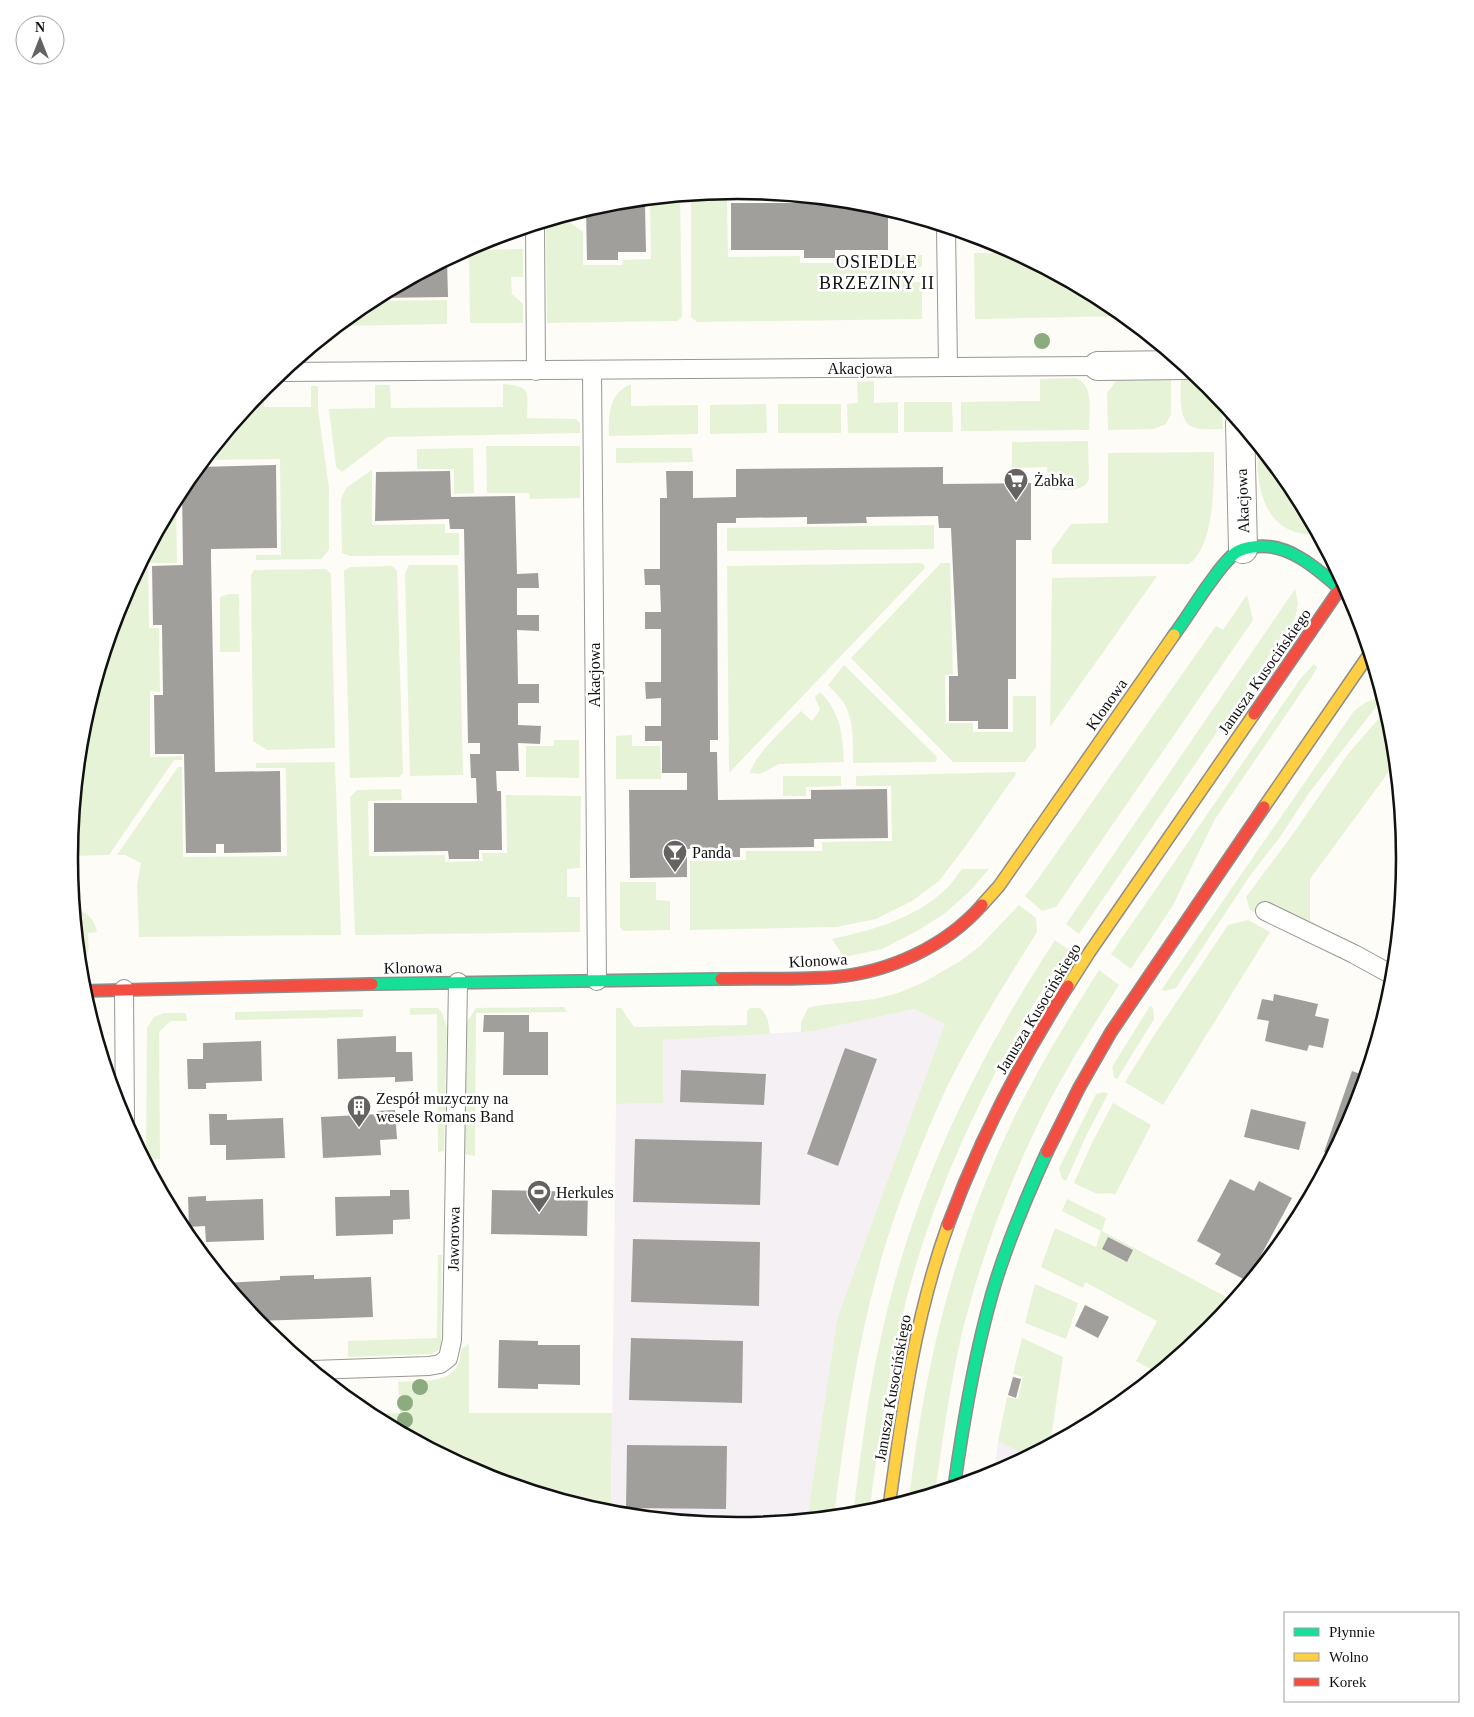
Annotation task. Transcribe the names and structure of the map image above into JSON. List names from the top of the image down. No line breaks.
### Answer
{"streets":{"street":["Akacjowa","Janusza Kusocińskiego","Klonowa"],"lane":["Jaworowa"]},"crossings":[["Akacjowa","Klonowa"],["Klonowa","Jaworowa"]],"districts":["OSIEDLE BRZEZINY II"],"places":{"supermarket":["Żabka"],"bar":["Panda"],"building":["Zespół muzyczny na wesele Romans Band"],"sports":["Herkules"]},"legend":["Płynnie","Wolno","Korek"],"north":"top"}
